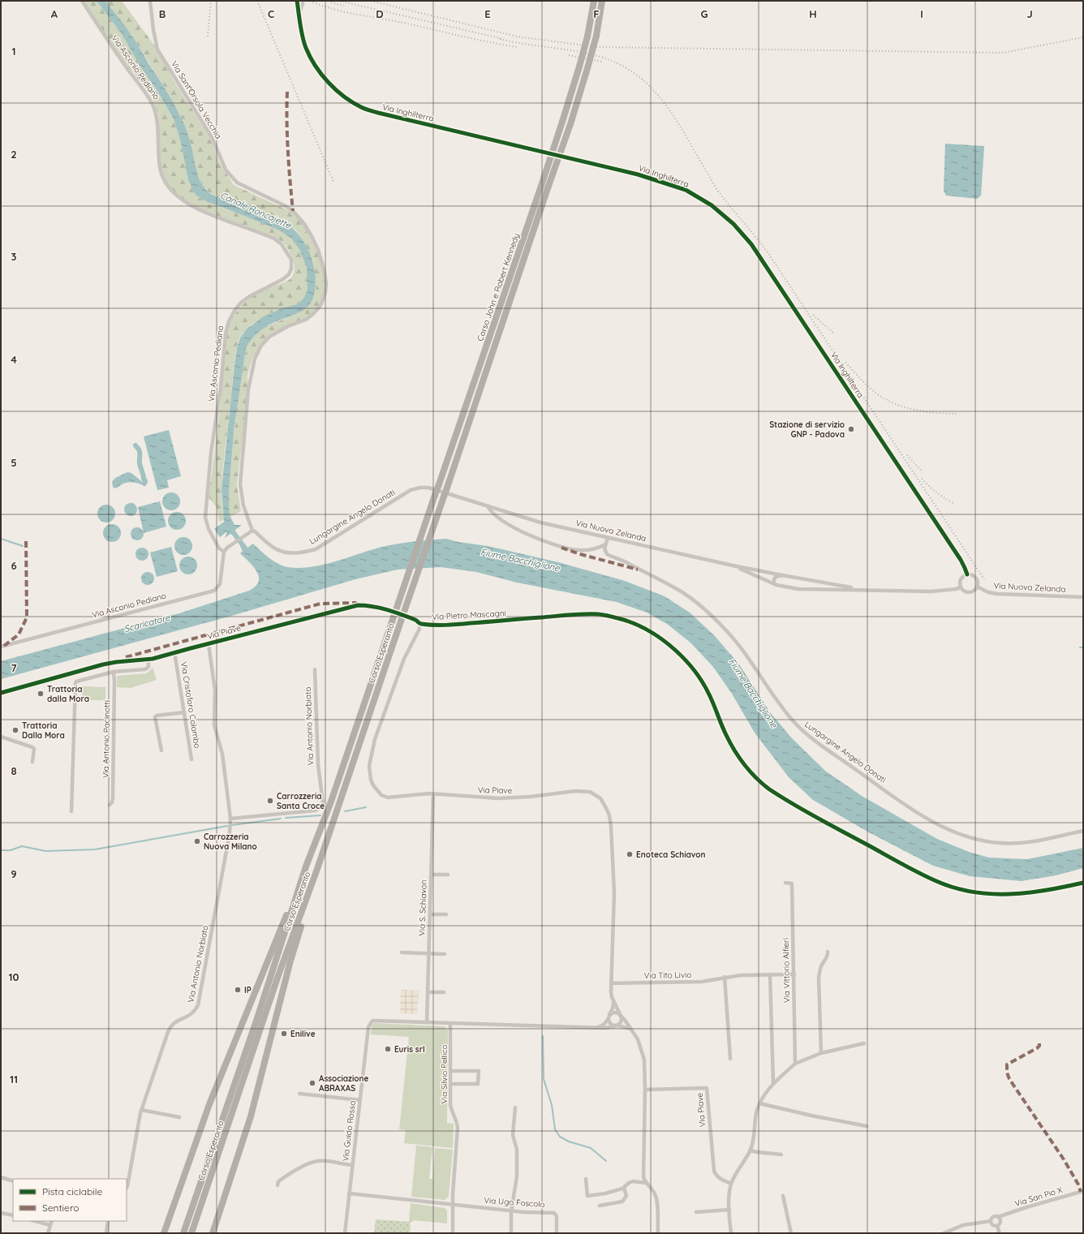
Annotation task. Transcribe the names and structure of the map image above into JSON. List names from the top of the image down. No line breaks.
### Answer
{"streets":{"highway":["Corso John e Robert Kennedy","Corso Esperanto"],"street":["Via Asconio Pediano","Via Sant'Orsola Vecchia","Via Inghilterra","Lungargine Angelo Donati","Via Nuova Zelanda","Via Pietro Mascagni","Via Piave","Via Cristoforo Colombo","Via Antonio Norbiato","Via Antonio Pacinotti","Via S. Schiavon","Via Vittorio Alfieri","Via Tito Livio","Via Silvio Pellico","Via Guido Rossa","Via San Pio X","Via Ugo Foscolo"]},"crossings":[["Via Sant'Orsola Vecchia","Lungargine Angelo Donati"],["Via Inghilterra","Via Nuova Zelanda"],["Corso John e Robert Kennedy","Corso Esperanto"],["Lungargine Angelo Donati","Via Nuova Zelanda"],["Via Pietro Mascagni","Via Piave"],["Via Piave","Via Cristoforo Colombo"],["Via Piave","Via Antonio Norbiato"],["Via Piave","Via S. Schiavon"],["Via Piave","Via Tito Livio"],["Via S. Schiavon","Via Guido Rossa"],["Via Vittorio Alfieri","Via Tito Livio"],["Via Silvio Pellico","Via Ugo Foscolo"]],"water":["Canale Roncajette","Fiume Bacchiglione","Scaricatore"],"places":["Stazione di servizio GNP - Padova","Trattoria dalla Mora","Trattoria Dalla Mora","Carrozzeria Santa Croce","Carrozzeria Nuova Milano","Enoteca Schiavon","IP","Enilive","Euris srl","Associazione ABRAXAS"],"legend":["Pista ciclabile","Sentiero"],"grid":{"columns":["A","B","C","D","E","F","G","H","I","J"],"rows":["1","2","3","4","5","6","7","8","9","10","11"]}}
